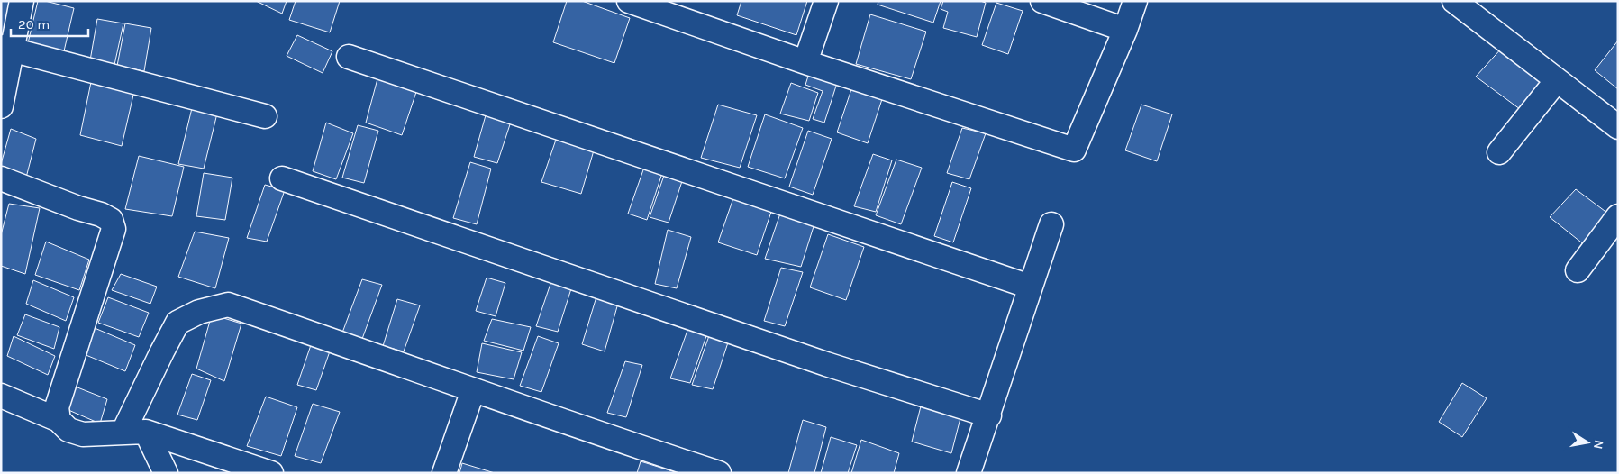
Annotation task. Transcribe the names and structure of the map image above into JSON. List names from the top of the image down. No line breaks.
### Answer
{"scale_bar":"20 m","north":"right"}
